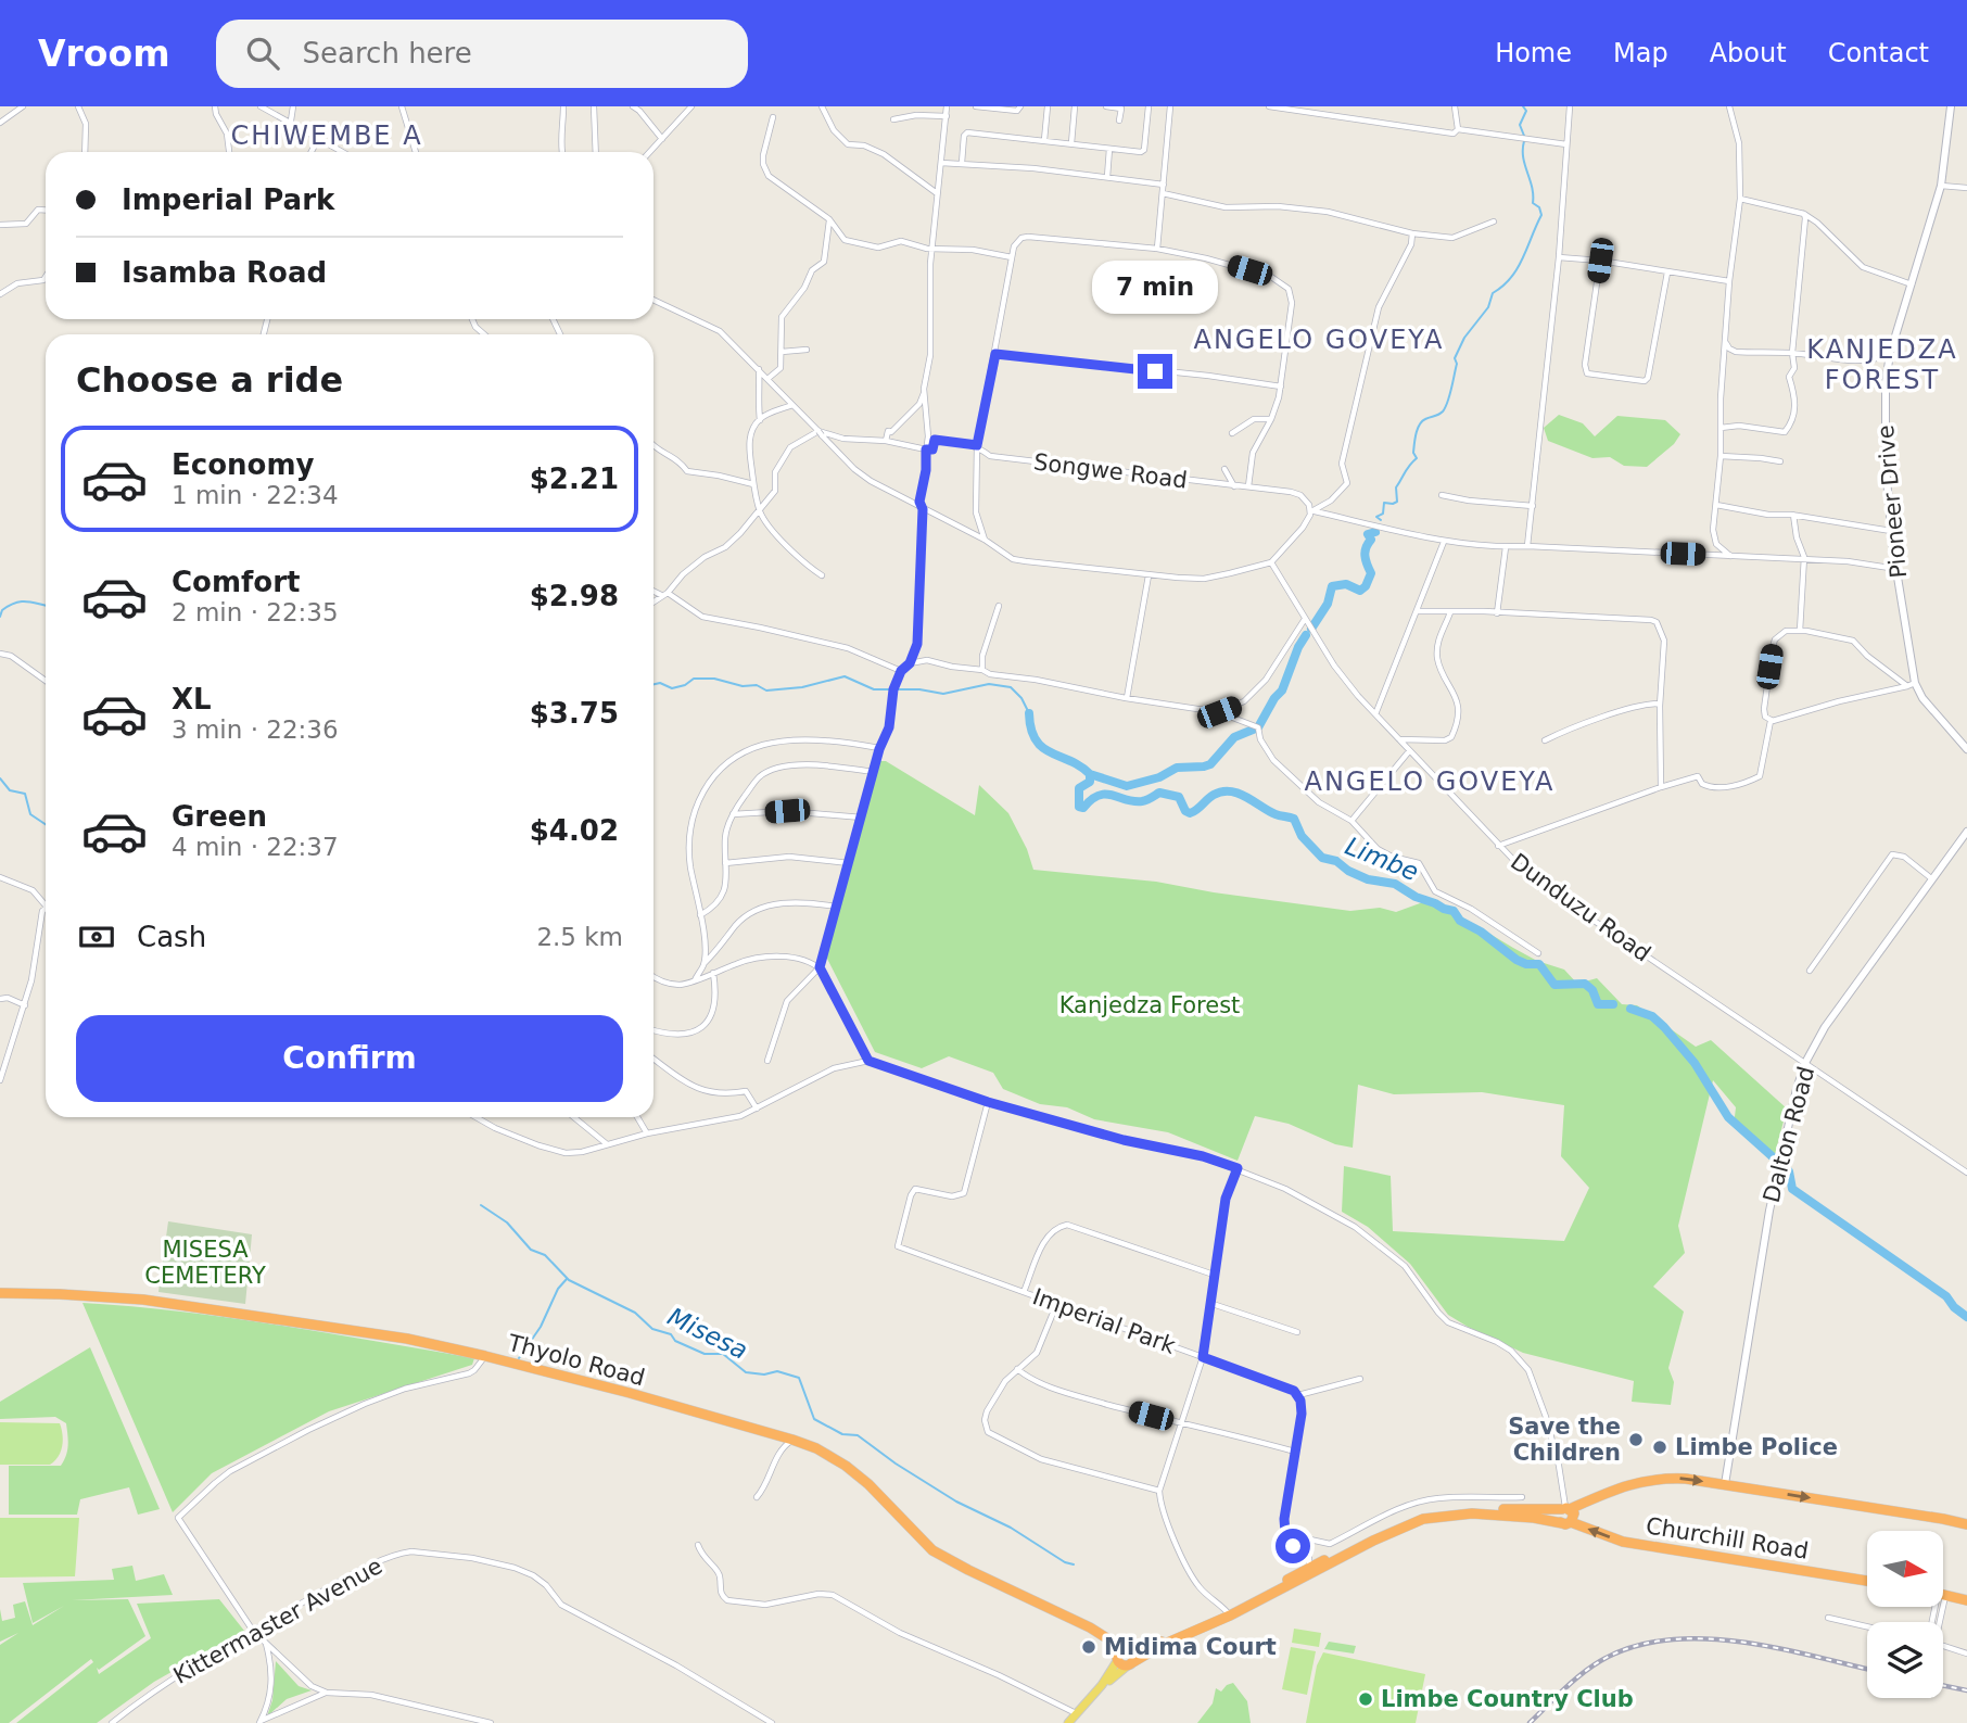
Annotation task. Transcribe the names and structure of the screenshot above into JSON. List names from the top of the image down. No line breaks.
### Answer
{"streets":{"highway":["Thyolo Road","Churchill Road"],"main road":["Pioneer Drive","Dalton Road"],"street":["Songwe Road","Dunduzu Road","Imperial Park","Kittermaster Avenue"]},"crossings":[["Dunduzu Road","Dalton Road"],["Thyolo Road","Churchill Road"]],"districts":["CHIWEMBE A","ANGELO GOVEYA","KANJEDZA FOREST","ANGELO GOVEYA"],"water":["Limbe","Misesa"],"parks":["Kanjedza Forest","MISESA CEMETERY"],"places":["Save the Children","Limbe Police","Midima Court","Limbe Country Club"],"north":"right","page":{"header":"Vroom","search":"Search here","nav":["Home","Map","About","Contact"],"banner":["Imperial Park","Isamba Road"],"bubble":"7 min","heading":"Choose a ride","list":[{"name":"Economy","note":"1 min · 22:34","value":"$2.21"},{"name":"Comfort","note":"2 min · 22:35","value":"$2.98"},{"name":"XL","note":"3 min · 22:36","value":"$3.75"},{"name":"Green","note":"4 min · 22:37","value":"$4.02"}],"pay":["Cash","2.5 km"],"buttons":"Confirm"}}
